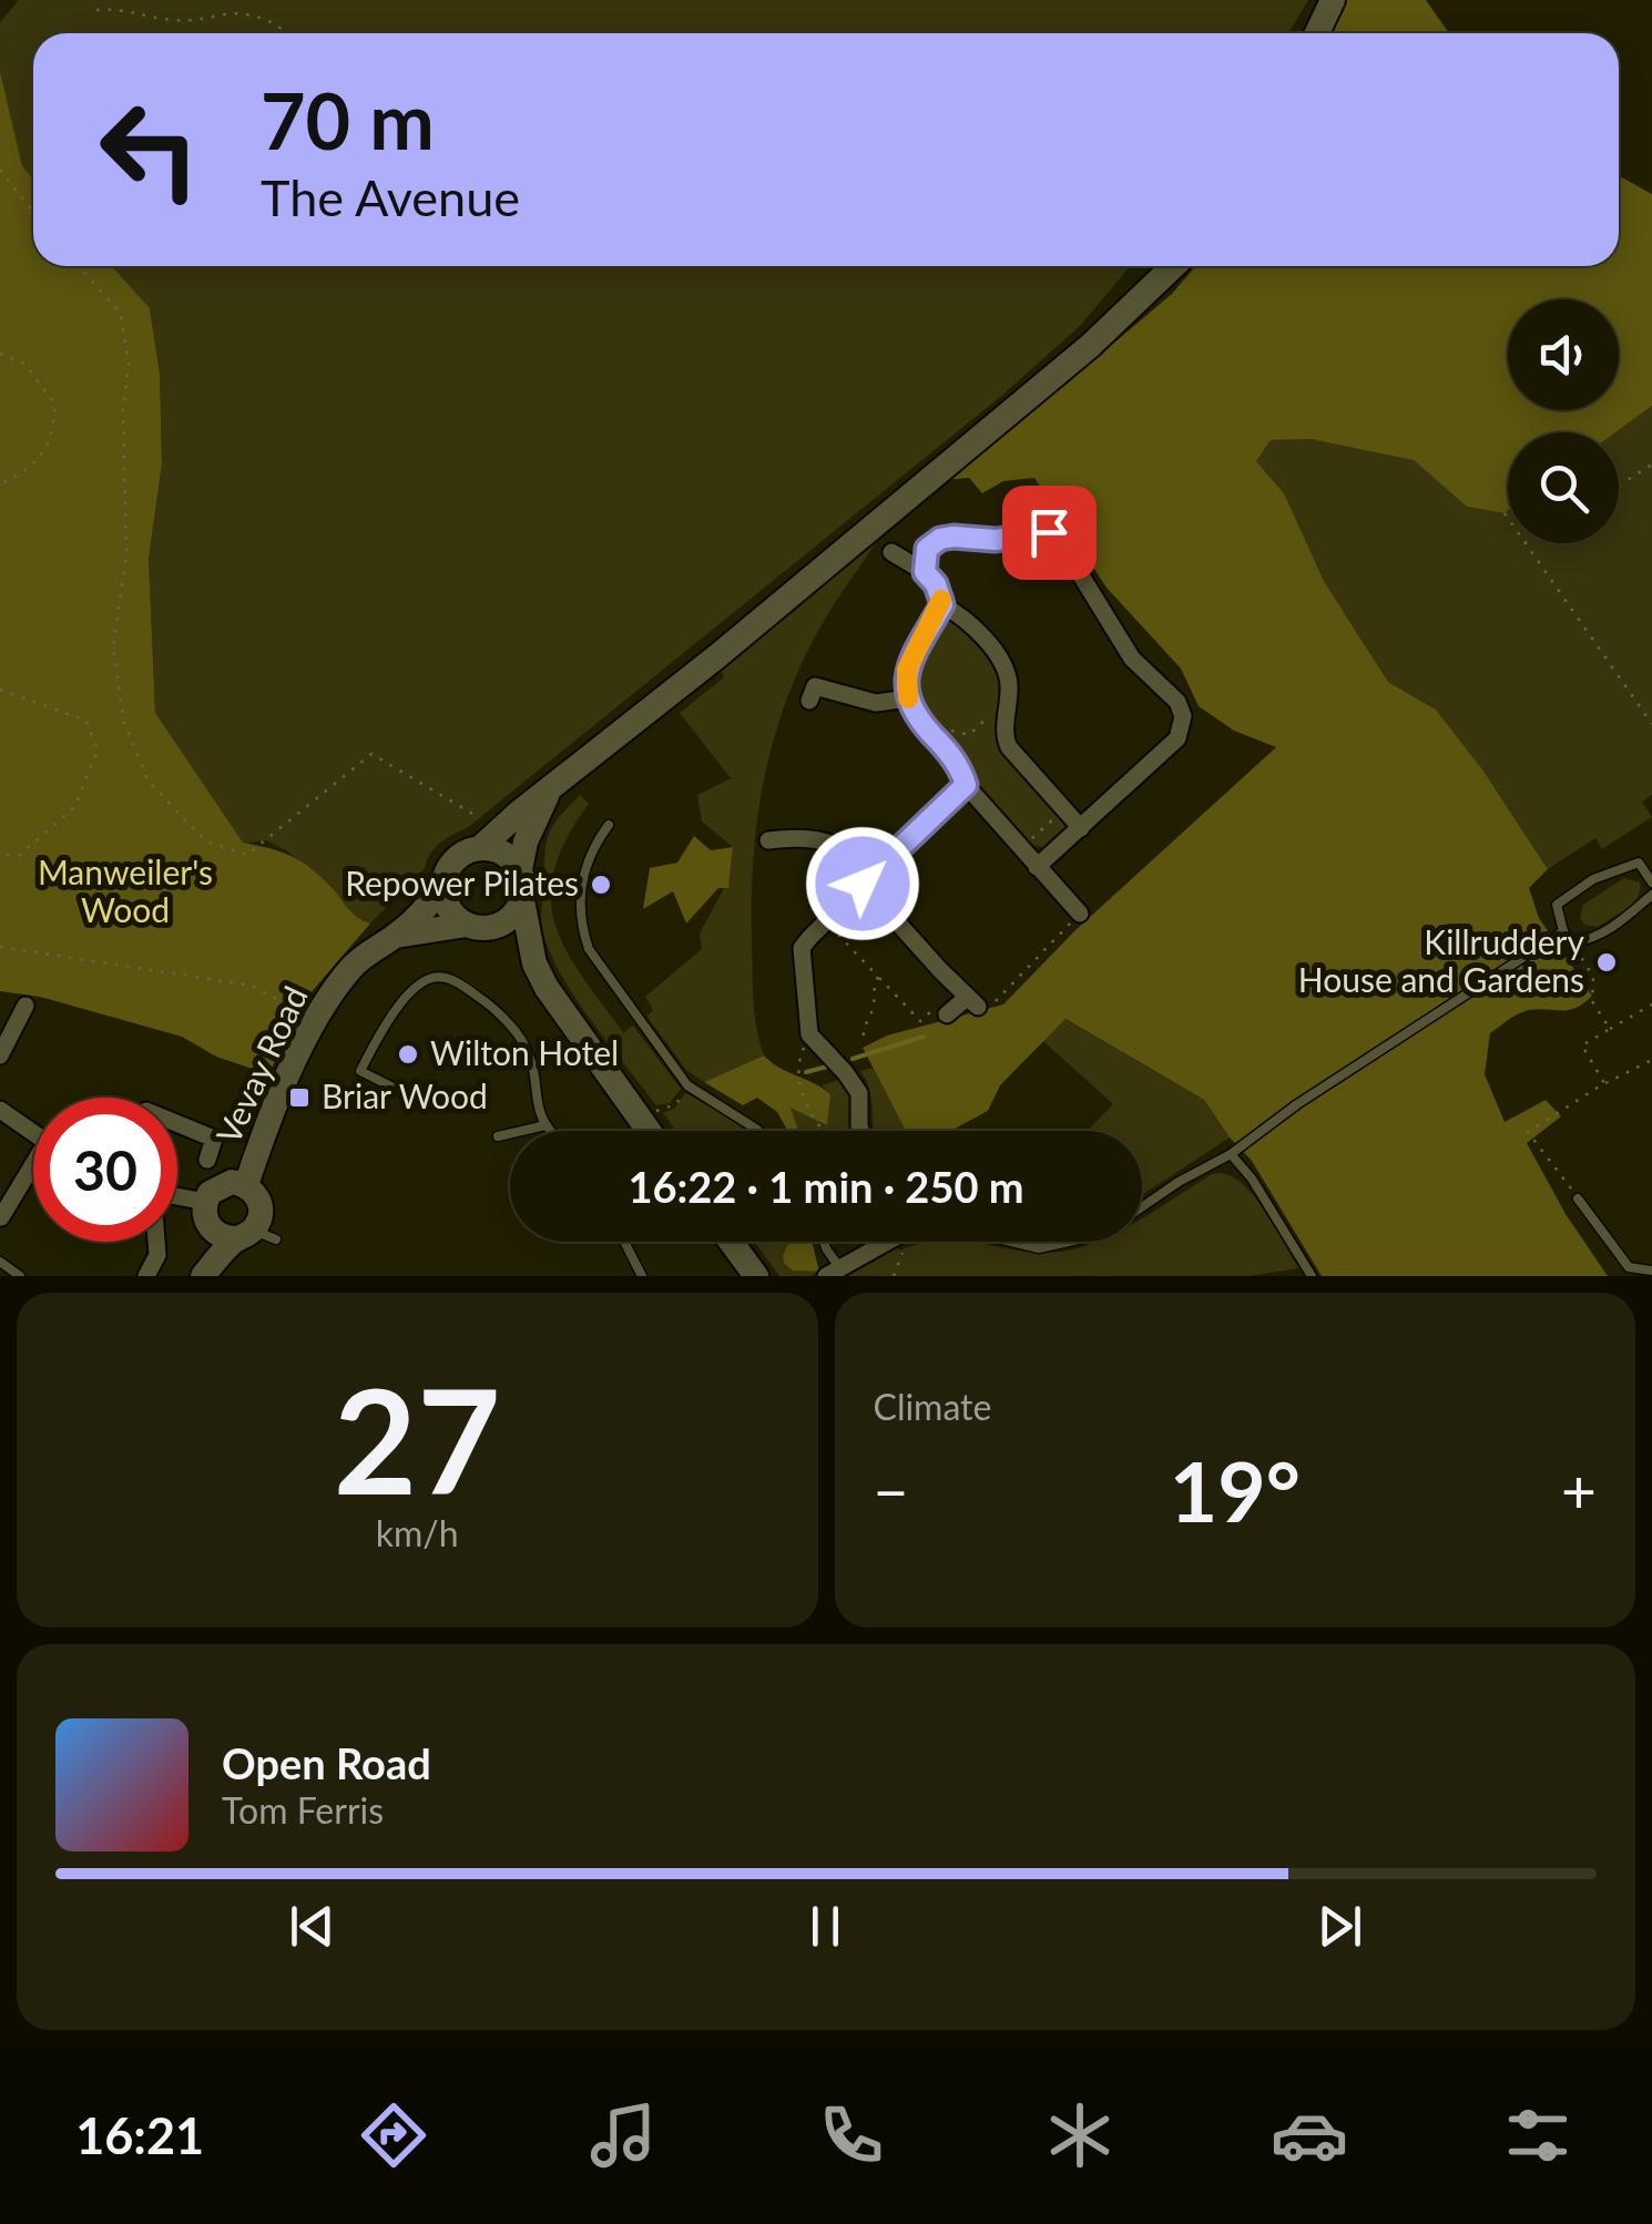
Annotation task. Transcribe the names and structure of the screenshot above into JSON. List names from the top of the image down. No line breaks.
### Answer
{"streets":{"main road":["Vevay Road"]},"parks":["Manweiler's Wood"],"places":{"other":["Repower Pilates","Killruddery House and Gardens","Wilton Hotel"],"transit":["Briar Wood"]},"page":{"turn":["70 m","The Avenue"],"limit":"30","trip":"16:22 · 1 min · 250 m","tile":[["27","km/h"],"Climate"],"heat":["−","19°","+"],"song":["Open Road","Tom Ferris"],"tabs":"16:21"}}
